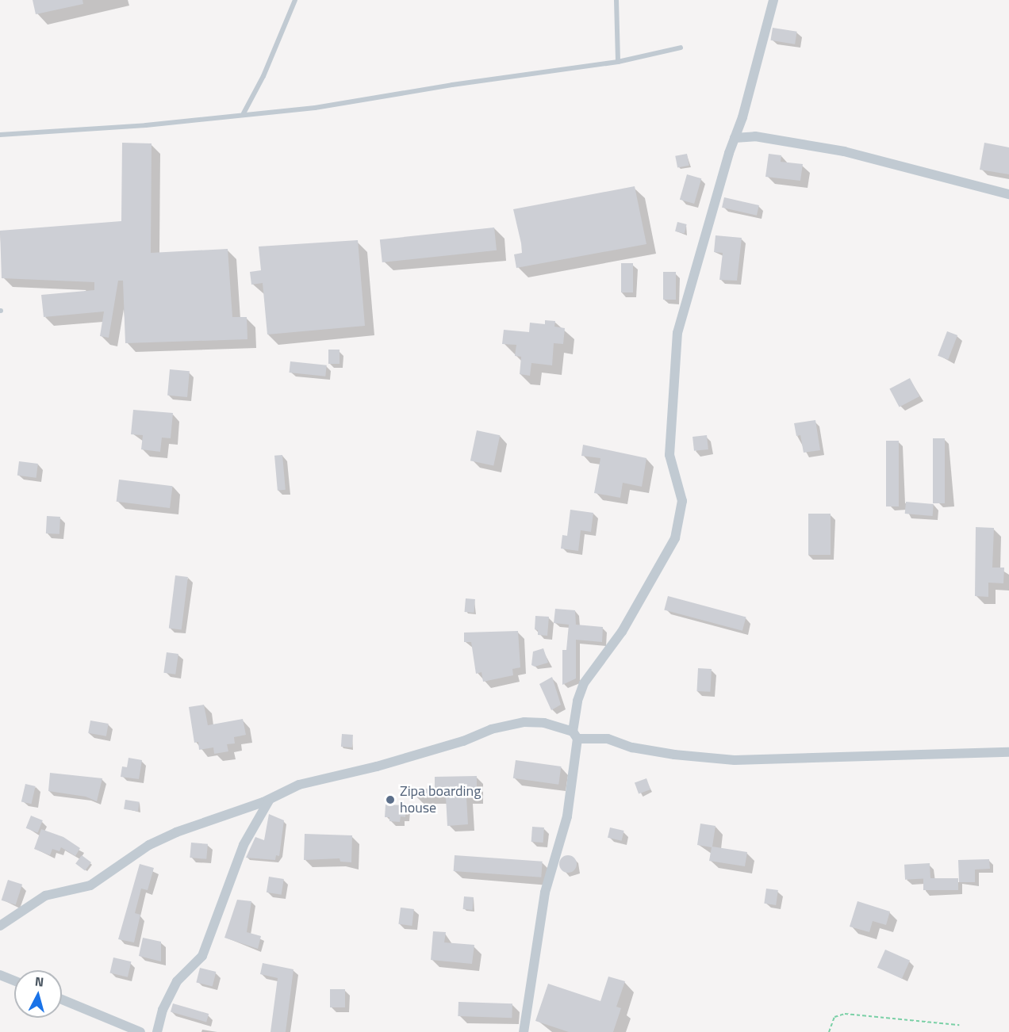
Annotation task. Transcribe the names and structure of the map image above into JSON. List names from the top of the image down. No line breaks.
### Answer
{"places":["Zipa boarding house"],"north":"top"}
